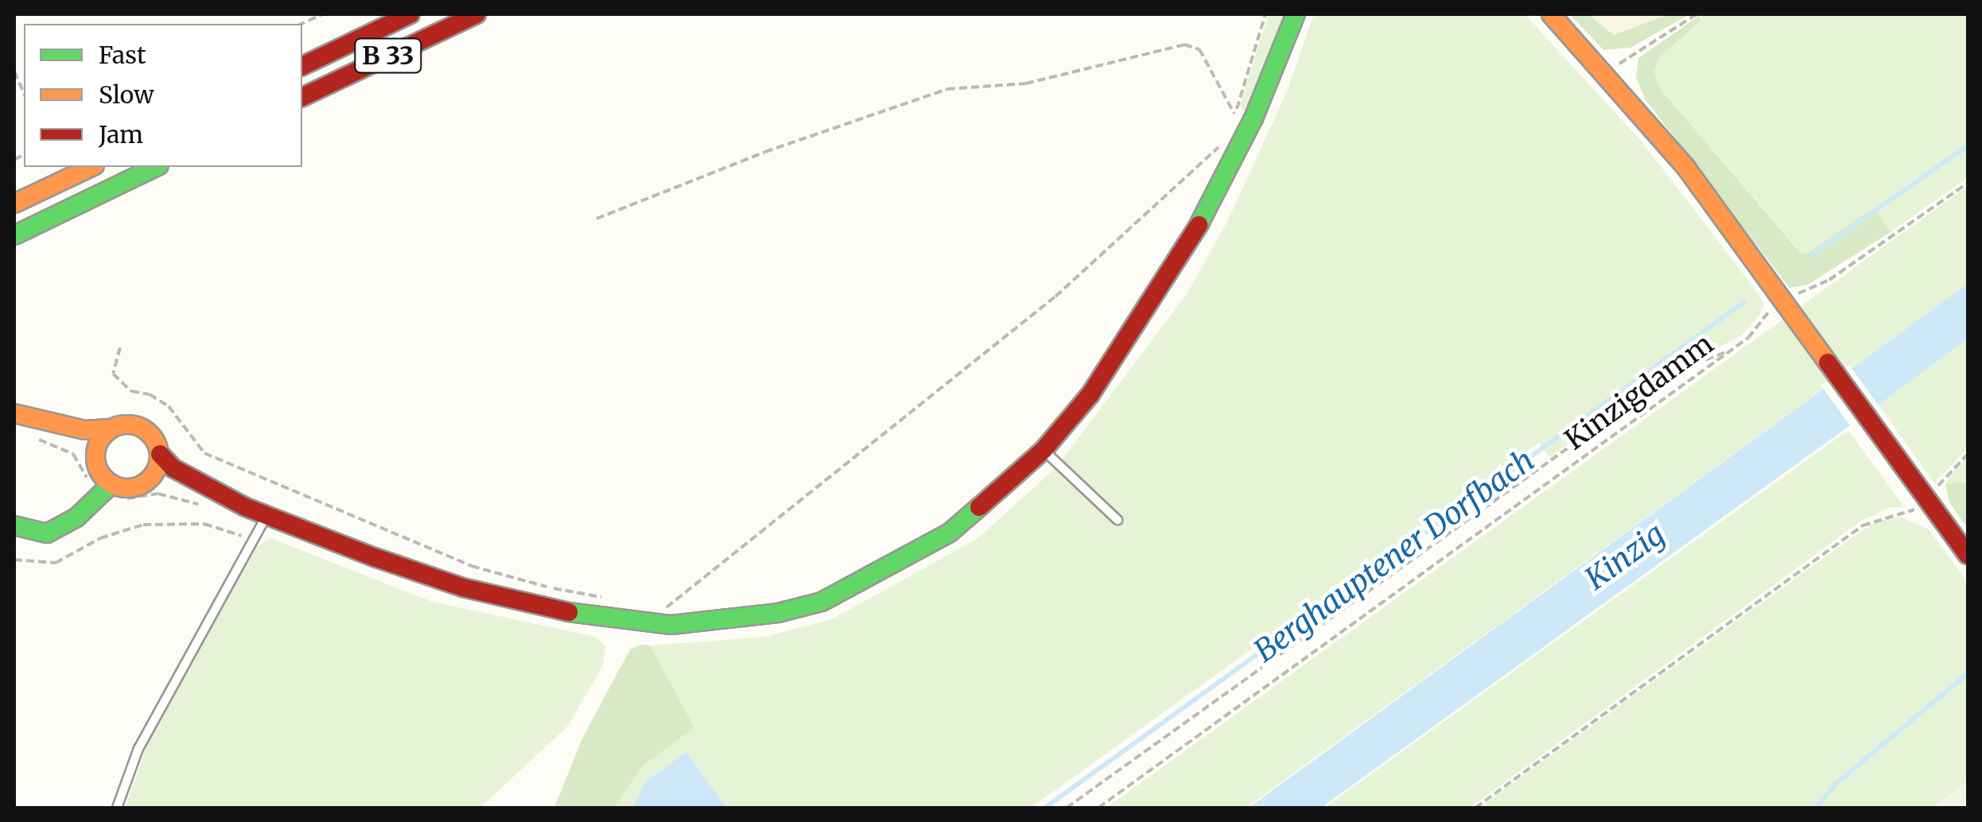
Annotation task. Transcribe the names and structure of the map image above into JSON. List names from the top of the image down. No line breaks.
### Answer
{"streets":{"main road":["B 33"],"path":["Kinzigdamm"]},"water":["Berghauptener Dorfbach","Kinzig"],"legend":["Fast","Slow","Jam"]}
